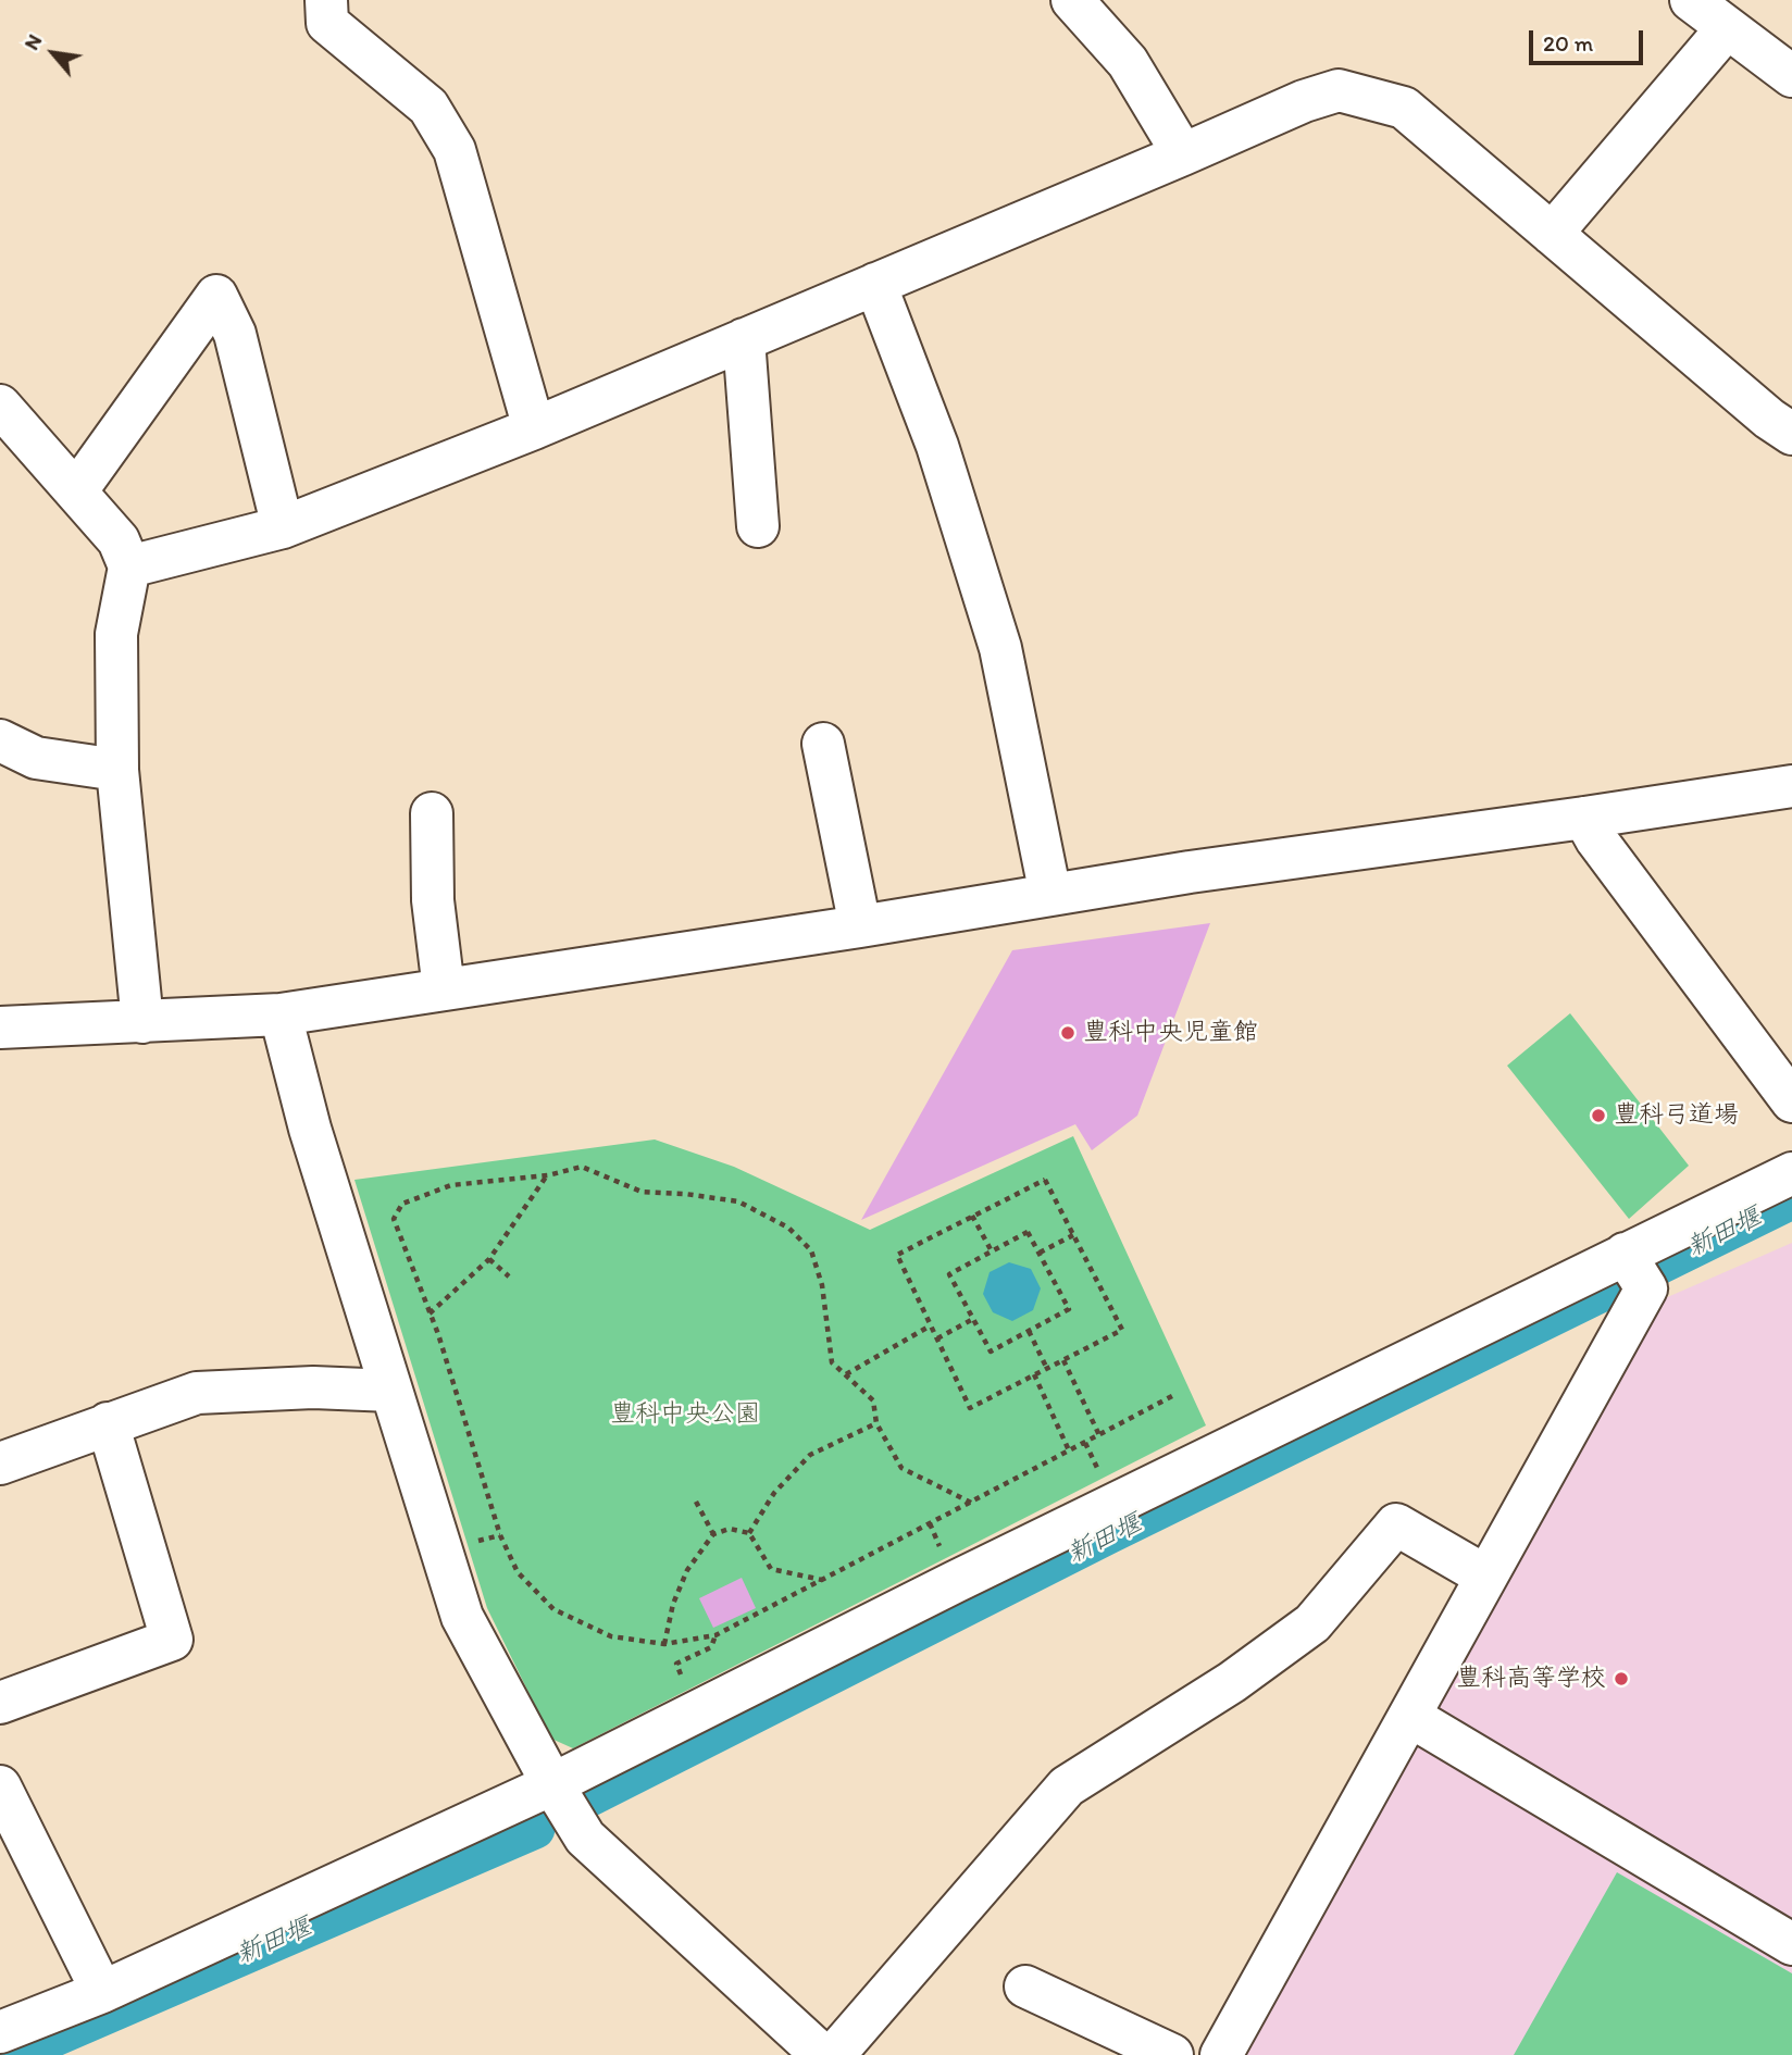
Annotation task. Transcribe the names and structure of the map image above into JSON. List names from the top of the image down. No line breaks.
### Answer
{"water":["新田堰"],"parks":["豊科中央公園"],"places":["豊科中央児童館","豊科弓道場","豊科高等学校"],"scale_bar":"20 m","north":"top left"}
